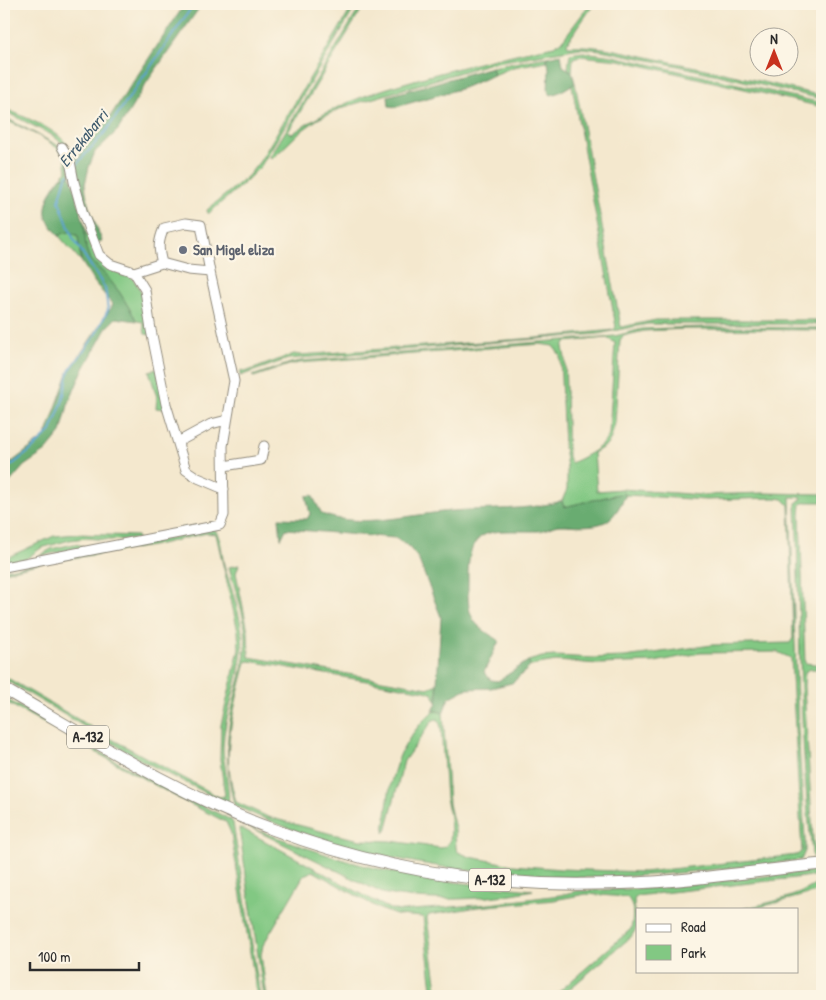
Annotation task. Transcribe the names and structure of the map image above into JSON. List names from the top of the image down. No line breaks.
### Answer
{"streets":{"main road":["A-132"]},"water":["Errekabarri"],"places":["San Migel eliza"],"legend":["Road","Park"],"scale_bar":"100 m","north":"top"}
